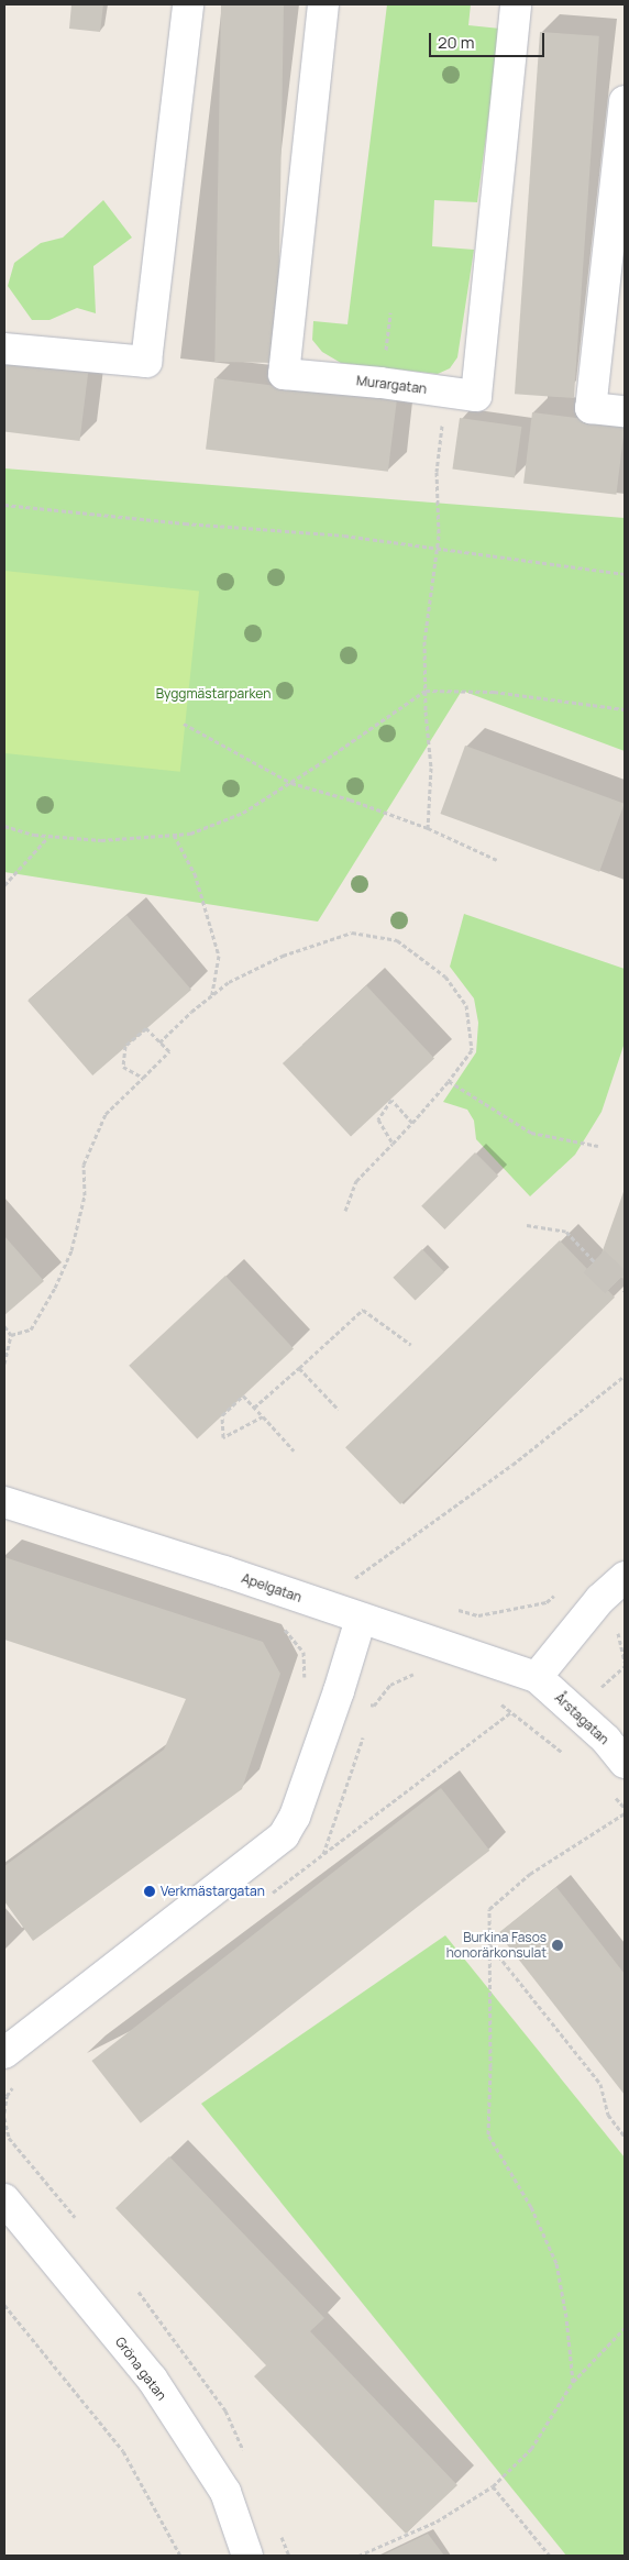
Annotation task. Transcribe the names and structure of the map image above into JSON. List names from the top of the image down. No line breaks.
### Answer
{"streets":{"street":["Murargatan","Apelgatan","Årstagatan","Gröna gatan"]},"crossings":[["Apelgatan","Årstagatan"]],"parks":["Byggmästarparken"],"places":["Verkmästargatan","Burkina Fasos honorärkonsulat"],"scale_bar":"20 m"}
